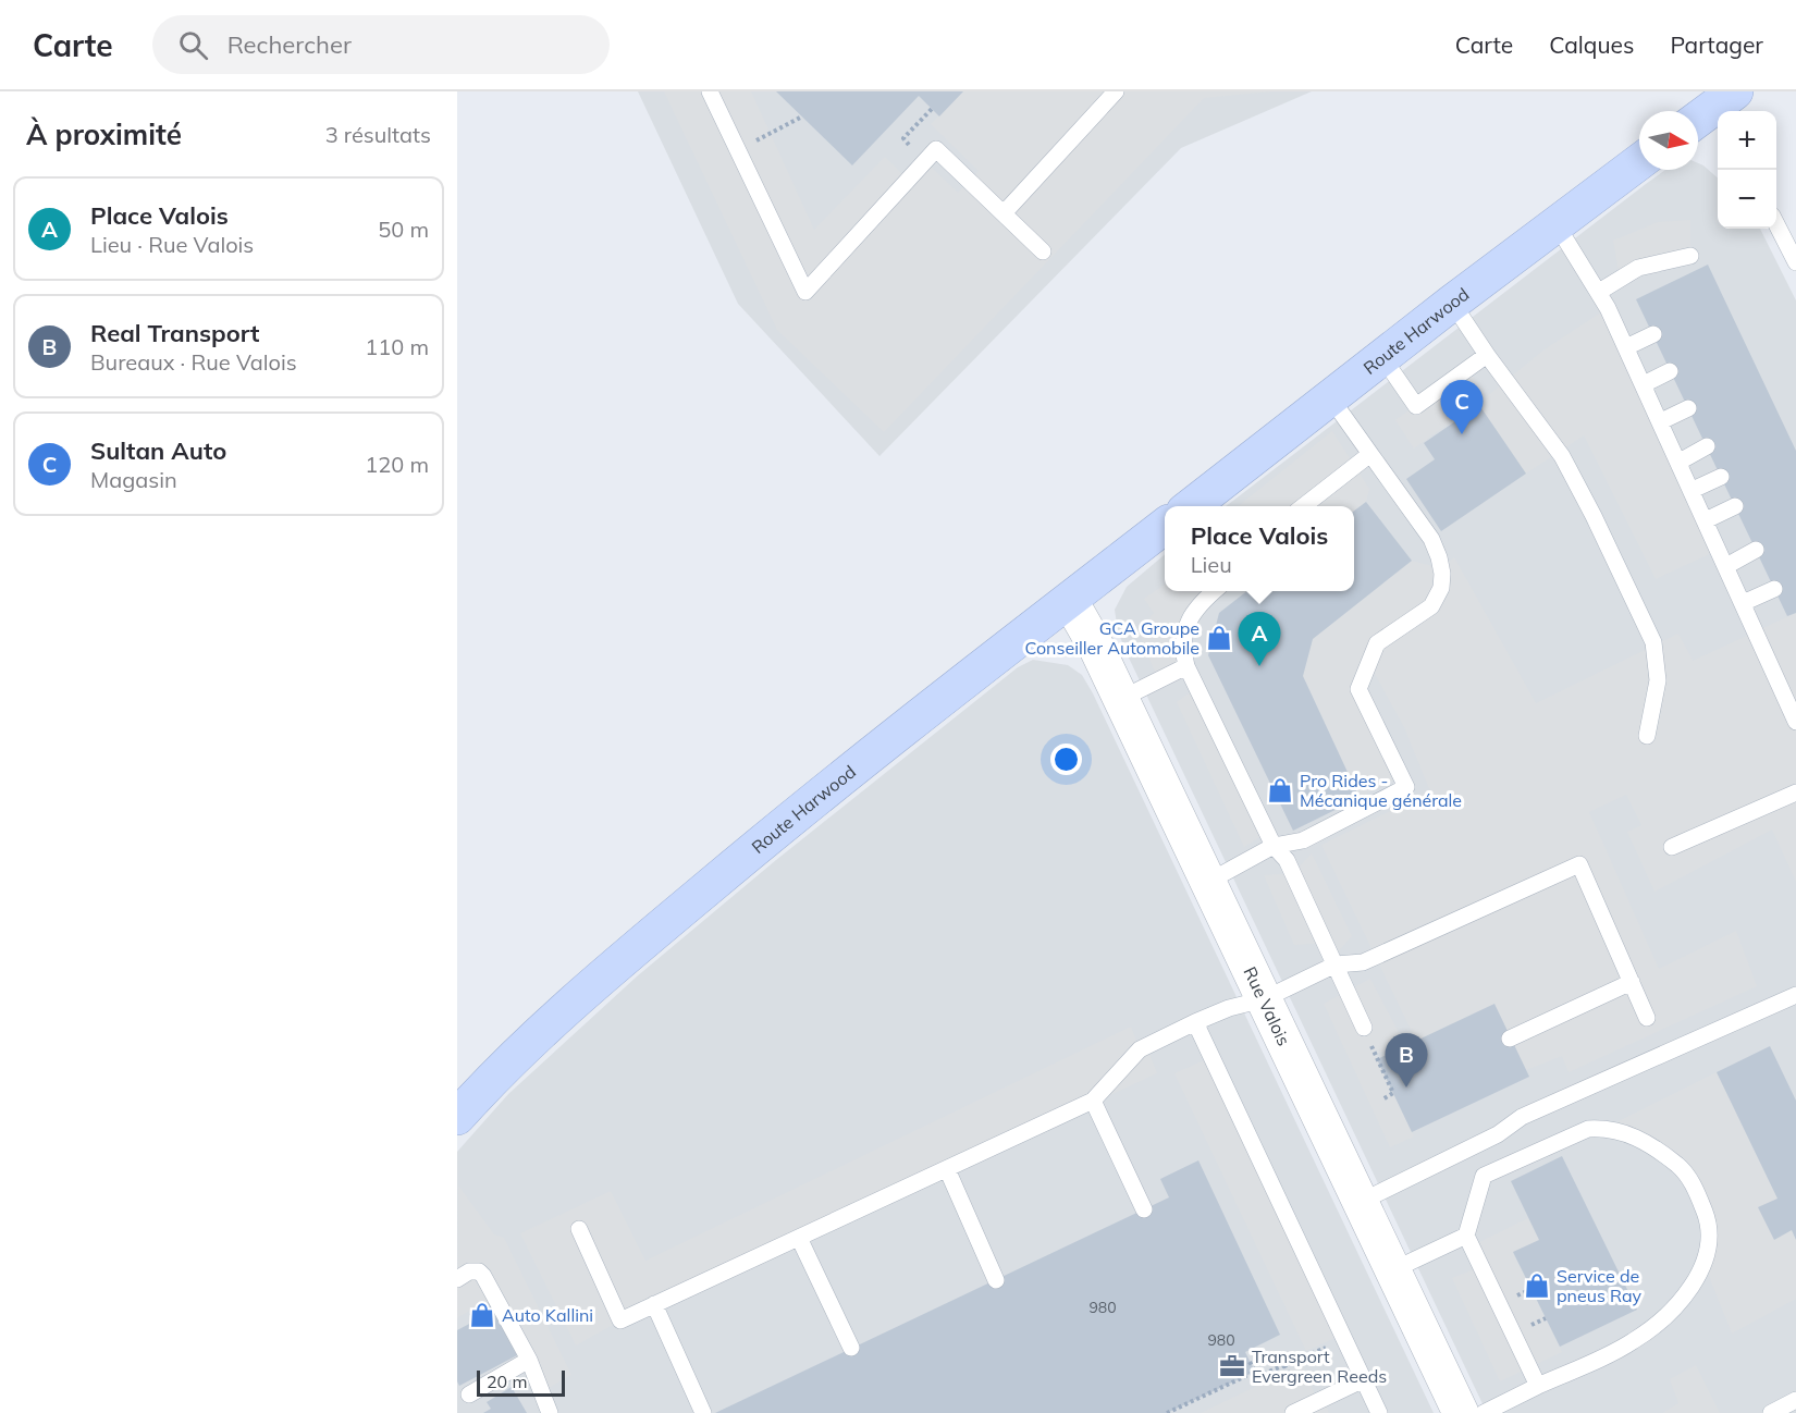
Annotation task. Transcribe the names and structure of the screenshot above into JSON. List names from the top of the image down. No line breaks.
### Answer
{"streets":{"main road":["Route Harwood"],"street":["Rue Valois"]},"crossings":[["Route Harwood","Rue Valois"]],"places":{"shop":["GCA Groupe Conseiller Automobile","Pro Rides - Mécanique générale","Service de pneus Ray","Auto Kallini"],"office":["Transport Evergreen Reeds"]},"house_numbers":["980","980"],"scale_bar":"20 m","north":"right","page":{"header":"Carte","search":"Rechercher","nav":["Carte","Calques","Partager"],"heading":["À proximité","3 résultats"],"map_buttons":["+","−"],"list":[{"mark":"A","name":"Place Valois","note":"Lieu · Rue Valois","value":"50 m"},{"mark":"B","name":"Real Transport","note":"Bureaux · Rue Valois","value":"110 m"},{"mark":"C","name":"Sultan Auto","note":"Magasin","value":"120 m"}],"pins":["C","A","B"],"popup":["Place Valois","Lieu"],"scale":"20 m"}}
